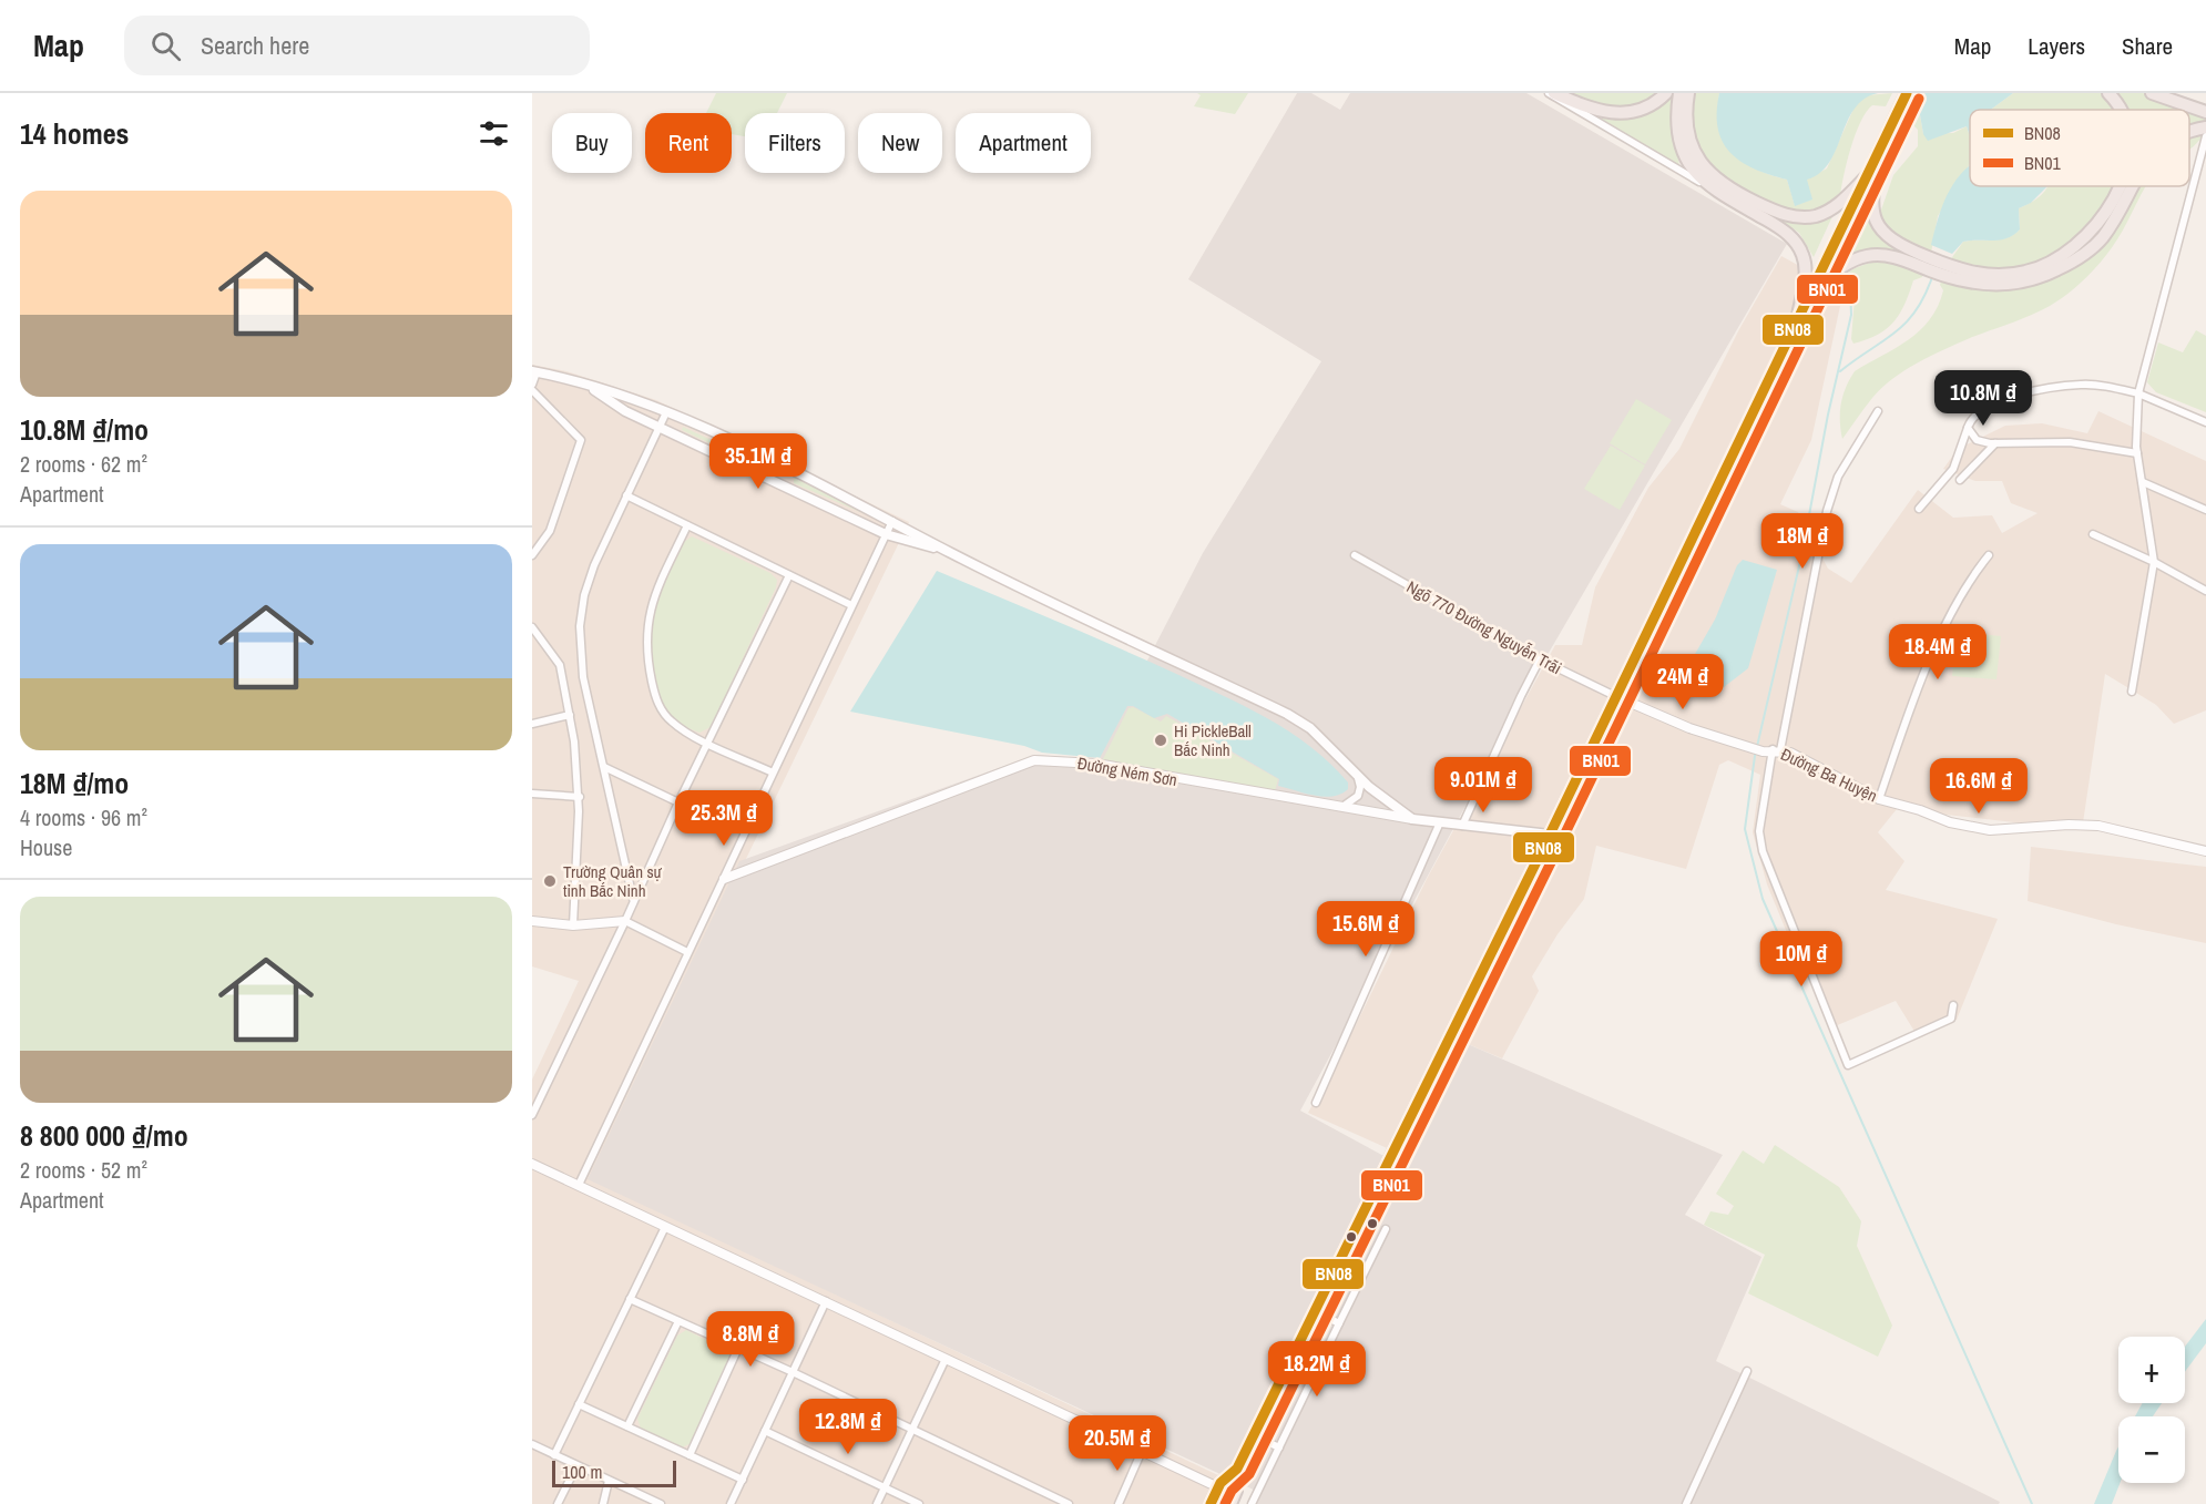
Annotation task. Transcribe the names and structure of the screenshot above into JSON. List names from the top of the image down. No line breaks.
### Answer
{"streets":{"main road":["Đường Ném Sơn"],"street":["Ngõ 770 Đường Nguyễn Trãi","Đường Ba Huyện"]},"crossings":[["Ngõ 770 Đường Nguyễn Trãi","Đường Ba Huyện"]],"places":["Hi PickleBall Bắc Ninh","Trường Quân sự tỉnh Bắc Ninh"],"lines":["transit line BN08","transit line BN01"],"legend":["BN08","BN01"],"scale_bar":"100 m","page":{"header":"Map","search":"Search here","nav":["Map","Layers","Share"],"heading":"14 homes","chip":["Buy","Rent","Filters","New","Apartment"],"list":[{"name":"10.8M ₫/mo","note":"2 rooms · 62 m² · Apartment"},{"name":"18M ₫/mo","note":"4 rooms · 96 m² · House"},{"name":"8 800 000 ₫/mo","note":"2 rooms · 52 m² · Apartment"}],"price":["10.8M ₫","35.1M ₫","18M ₫","18.4M ₫","24M ₫","9.01M ₫","16.6M ₫","25.3M ₫","15.6M ₫","10M ₫","8.8M ₫","18.2M ₫","12.8M ₫","20.5M ₫"],"map_buttons":["+","−"],"scale":"100 m"}}
